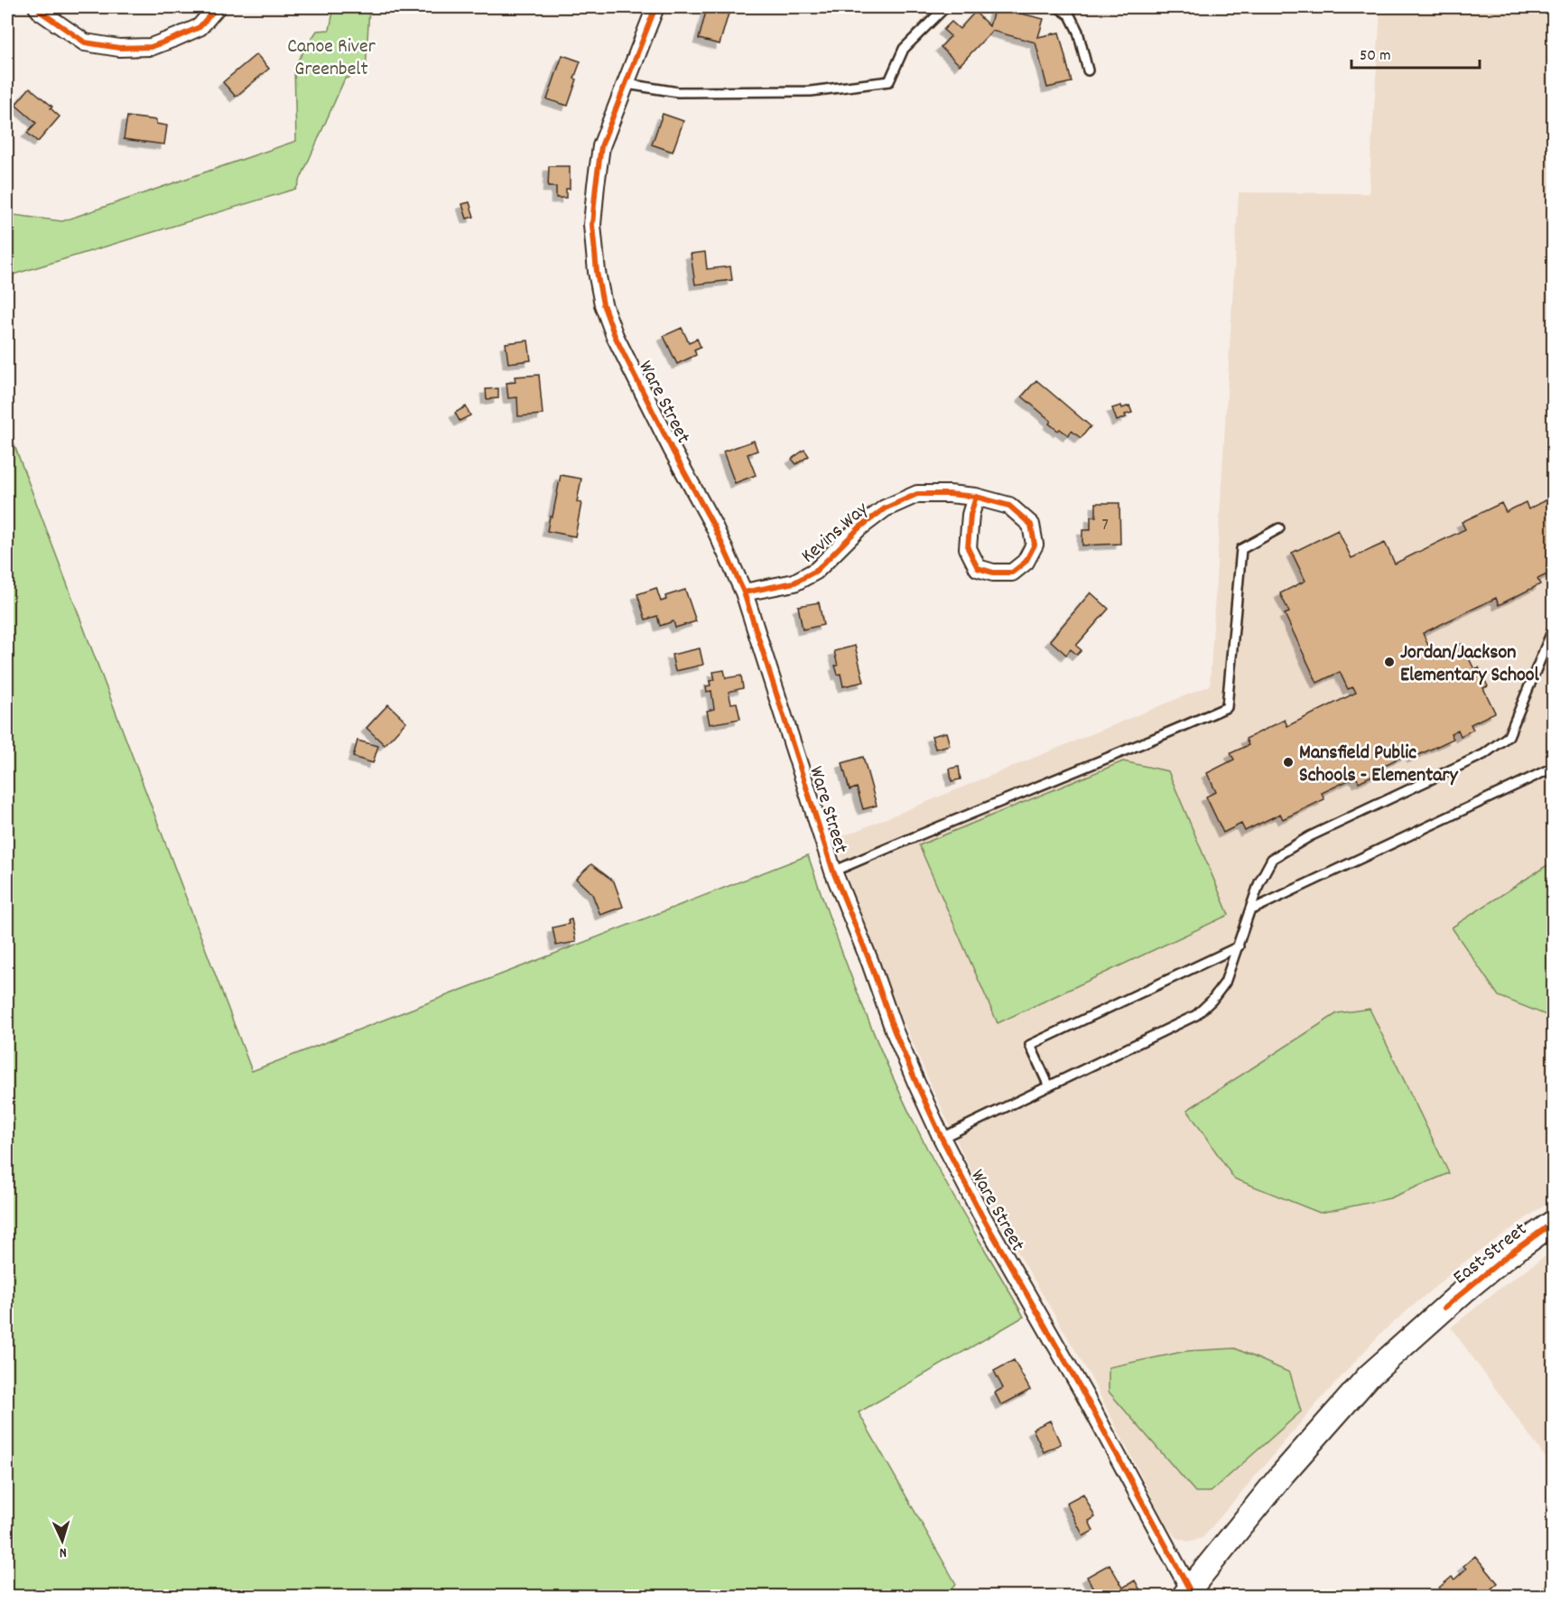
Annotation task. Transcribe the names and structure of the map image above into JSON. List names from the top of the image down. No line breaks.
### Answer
{"streets":{"main road":["East Street"],"street":["Ware Street","Kevins Way"]},"crossings":[["Ware Street","Kevins Way"],["Ware Street","East Street"]],"parks":["Canoe River Greenbelt"],"places":["Jordan/Jackson Elementary School","Mansfield Public Schools - Elementary"],"house_numbers":["7"],"scale_bar":"50 m","north":"bottom"}
